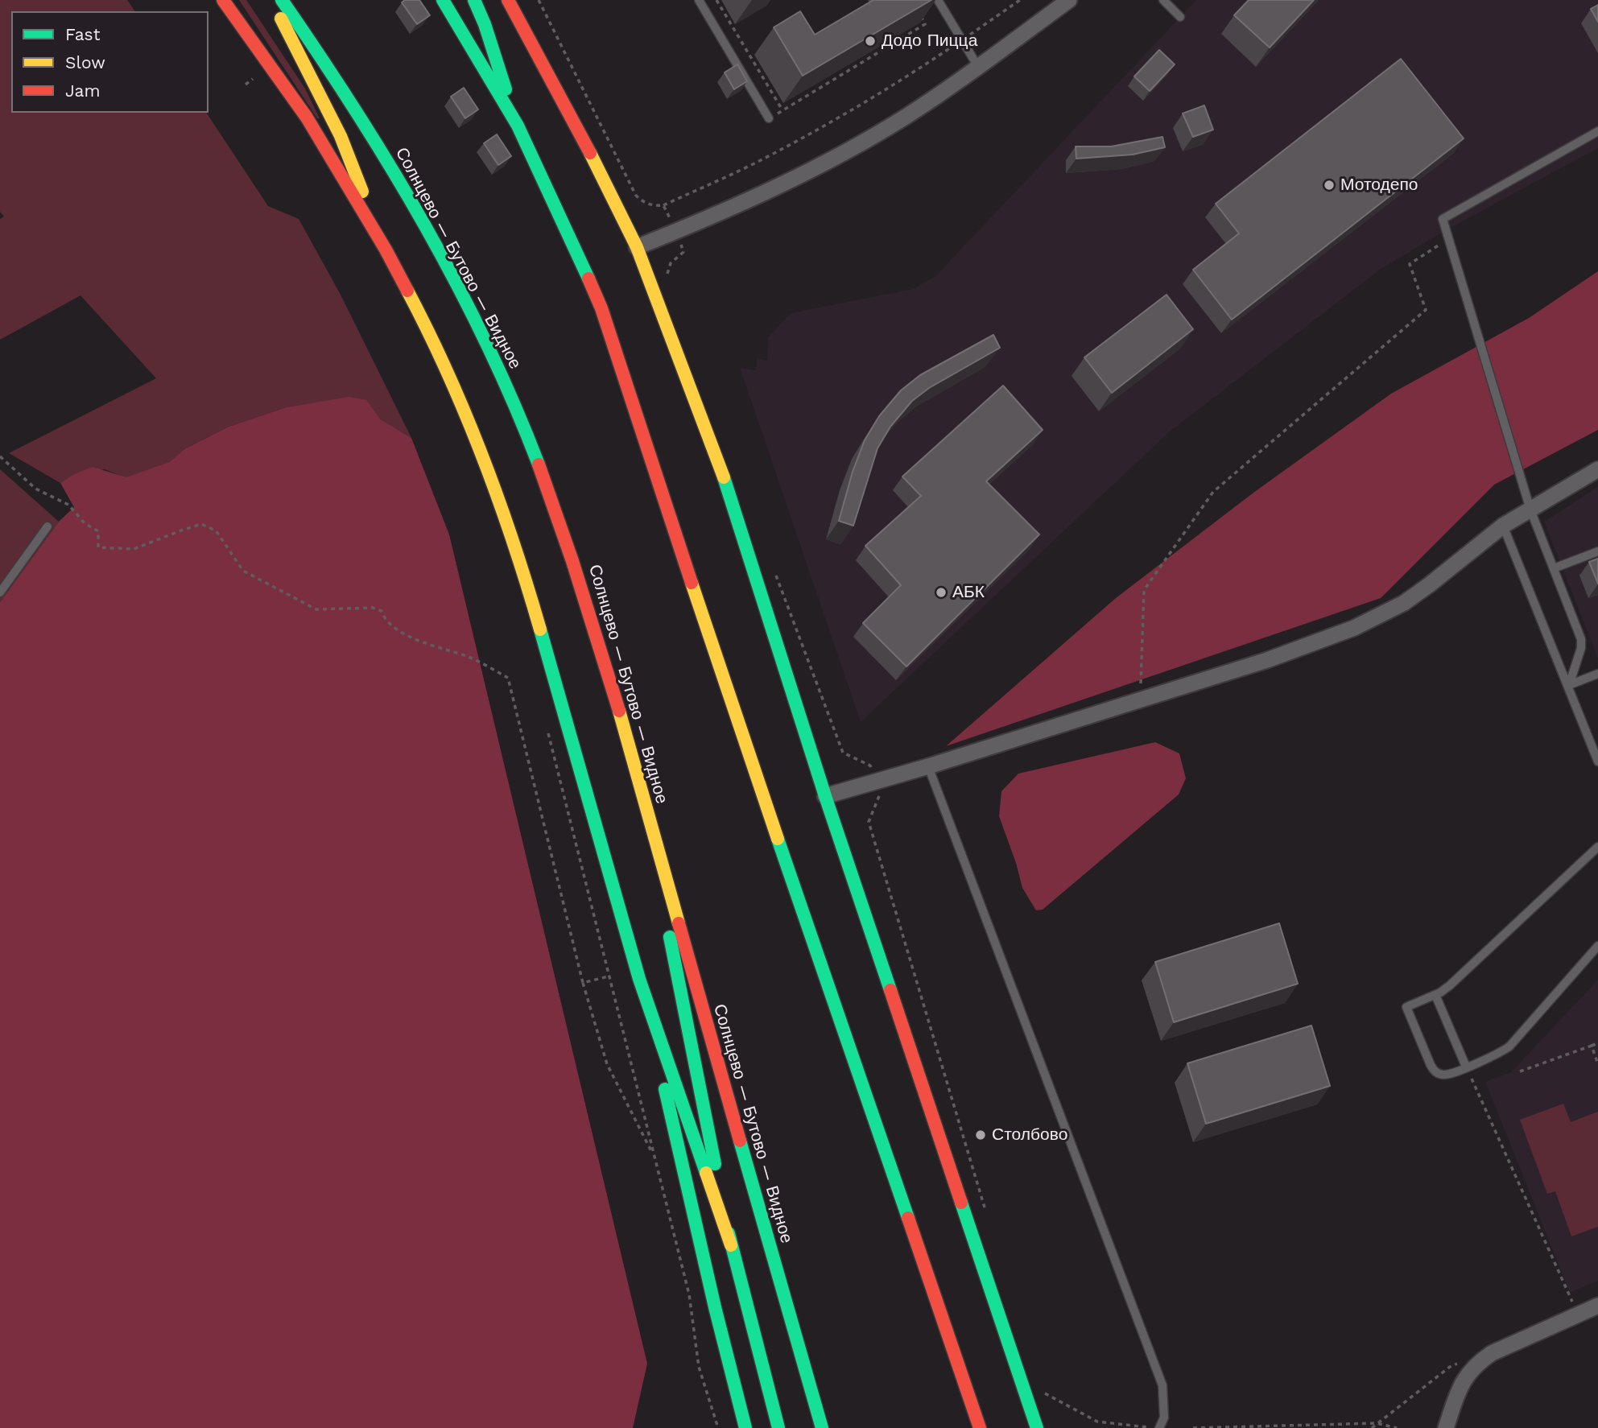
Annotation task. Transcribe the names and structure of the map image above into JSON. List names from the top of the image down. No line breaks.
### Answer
{"streets":{"main road":["Солнцево — Бутово — Видное"]},"places":["Додо Пицца","Мотодепо","АБК","Столбово"],"legend":["Fast","Slow","Jam"]}
